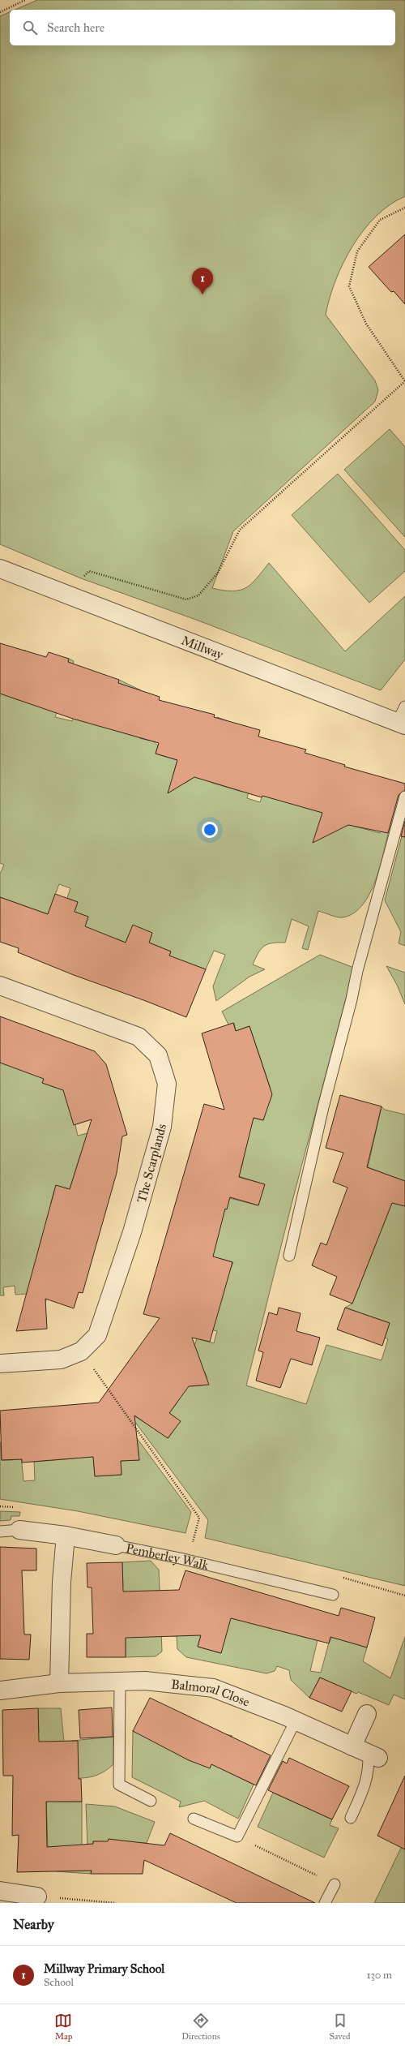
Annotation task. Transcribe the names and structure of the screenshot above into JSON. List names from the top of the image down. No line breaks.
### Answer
{"streets":{"street":["Millway","The Scarplands","Pemberley Walk","Balmoral Close"]},"page":{"search":"Search here","pins":"1","heading":"Nearby","list":[{"mark":"1","name":"Millway Primary School","note":"School","value":"130 m"}],"nav":["Map","Directions","Saved"]}}
